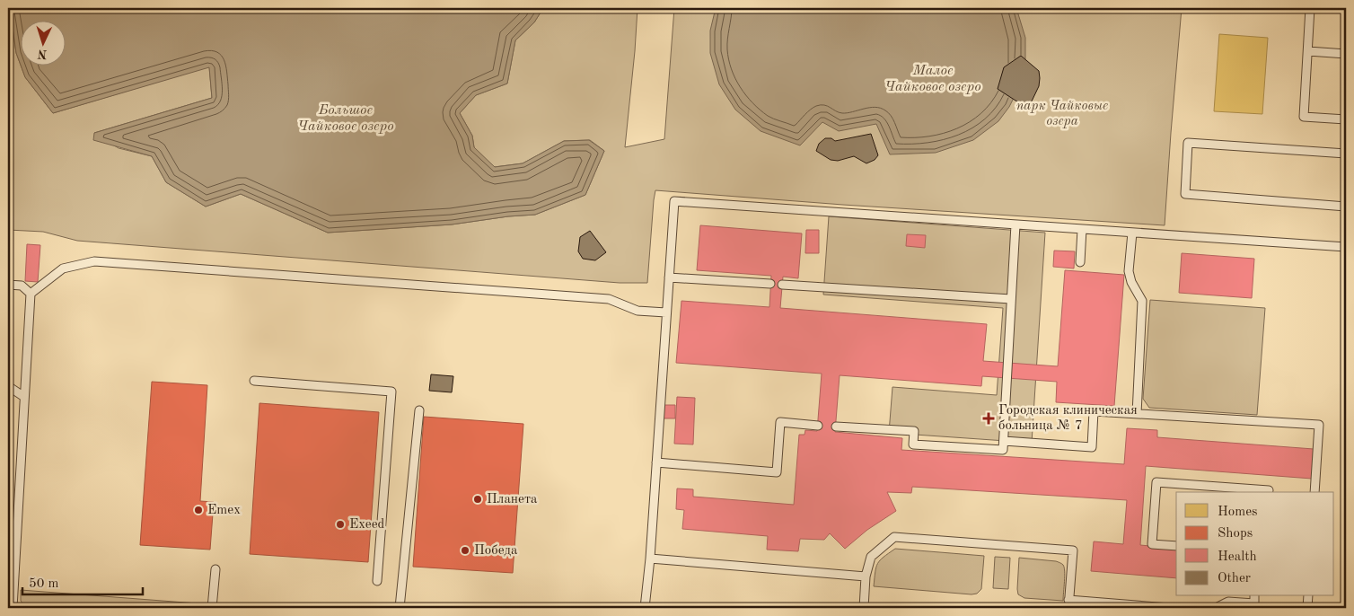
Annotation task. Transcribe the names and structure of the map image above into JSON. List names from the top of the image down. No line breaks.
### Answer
{"water":["Малое Чайковое озеро","Большое Чайковое озеро"],"parks":["парк Чайковые озера"],"places":{"health":["Городская клиническая больница № 7"],"other":["Планета","Emex","Exeed","Победа"]},"legend":["Homes","Shops","Health","Other"],"scale_bar":"50 m","north":"bottom"}
